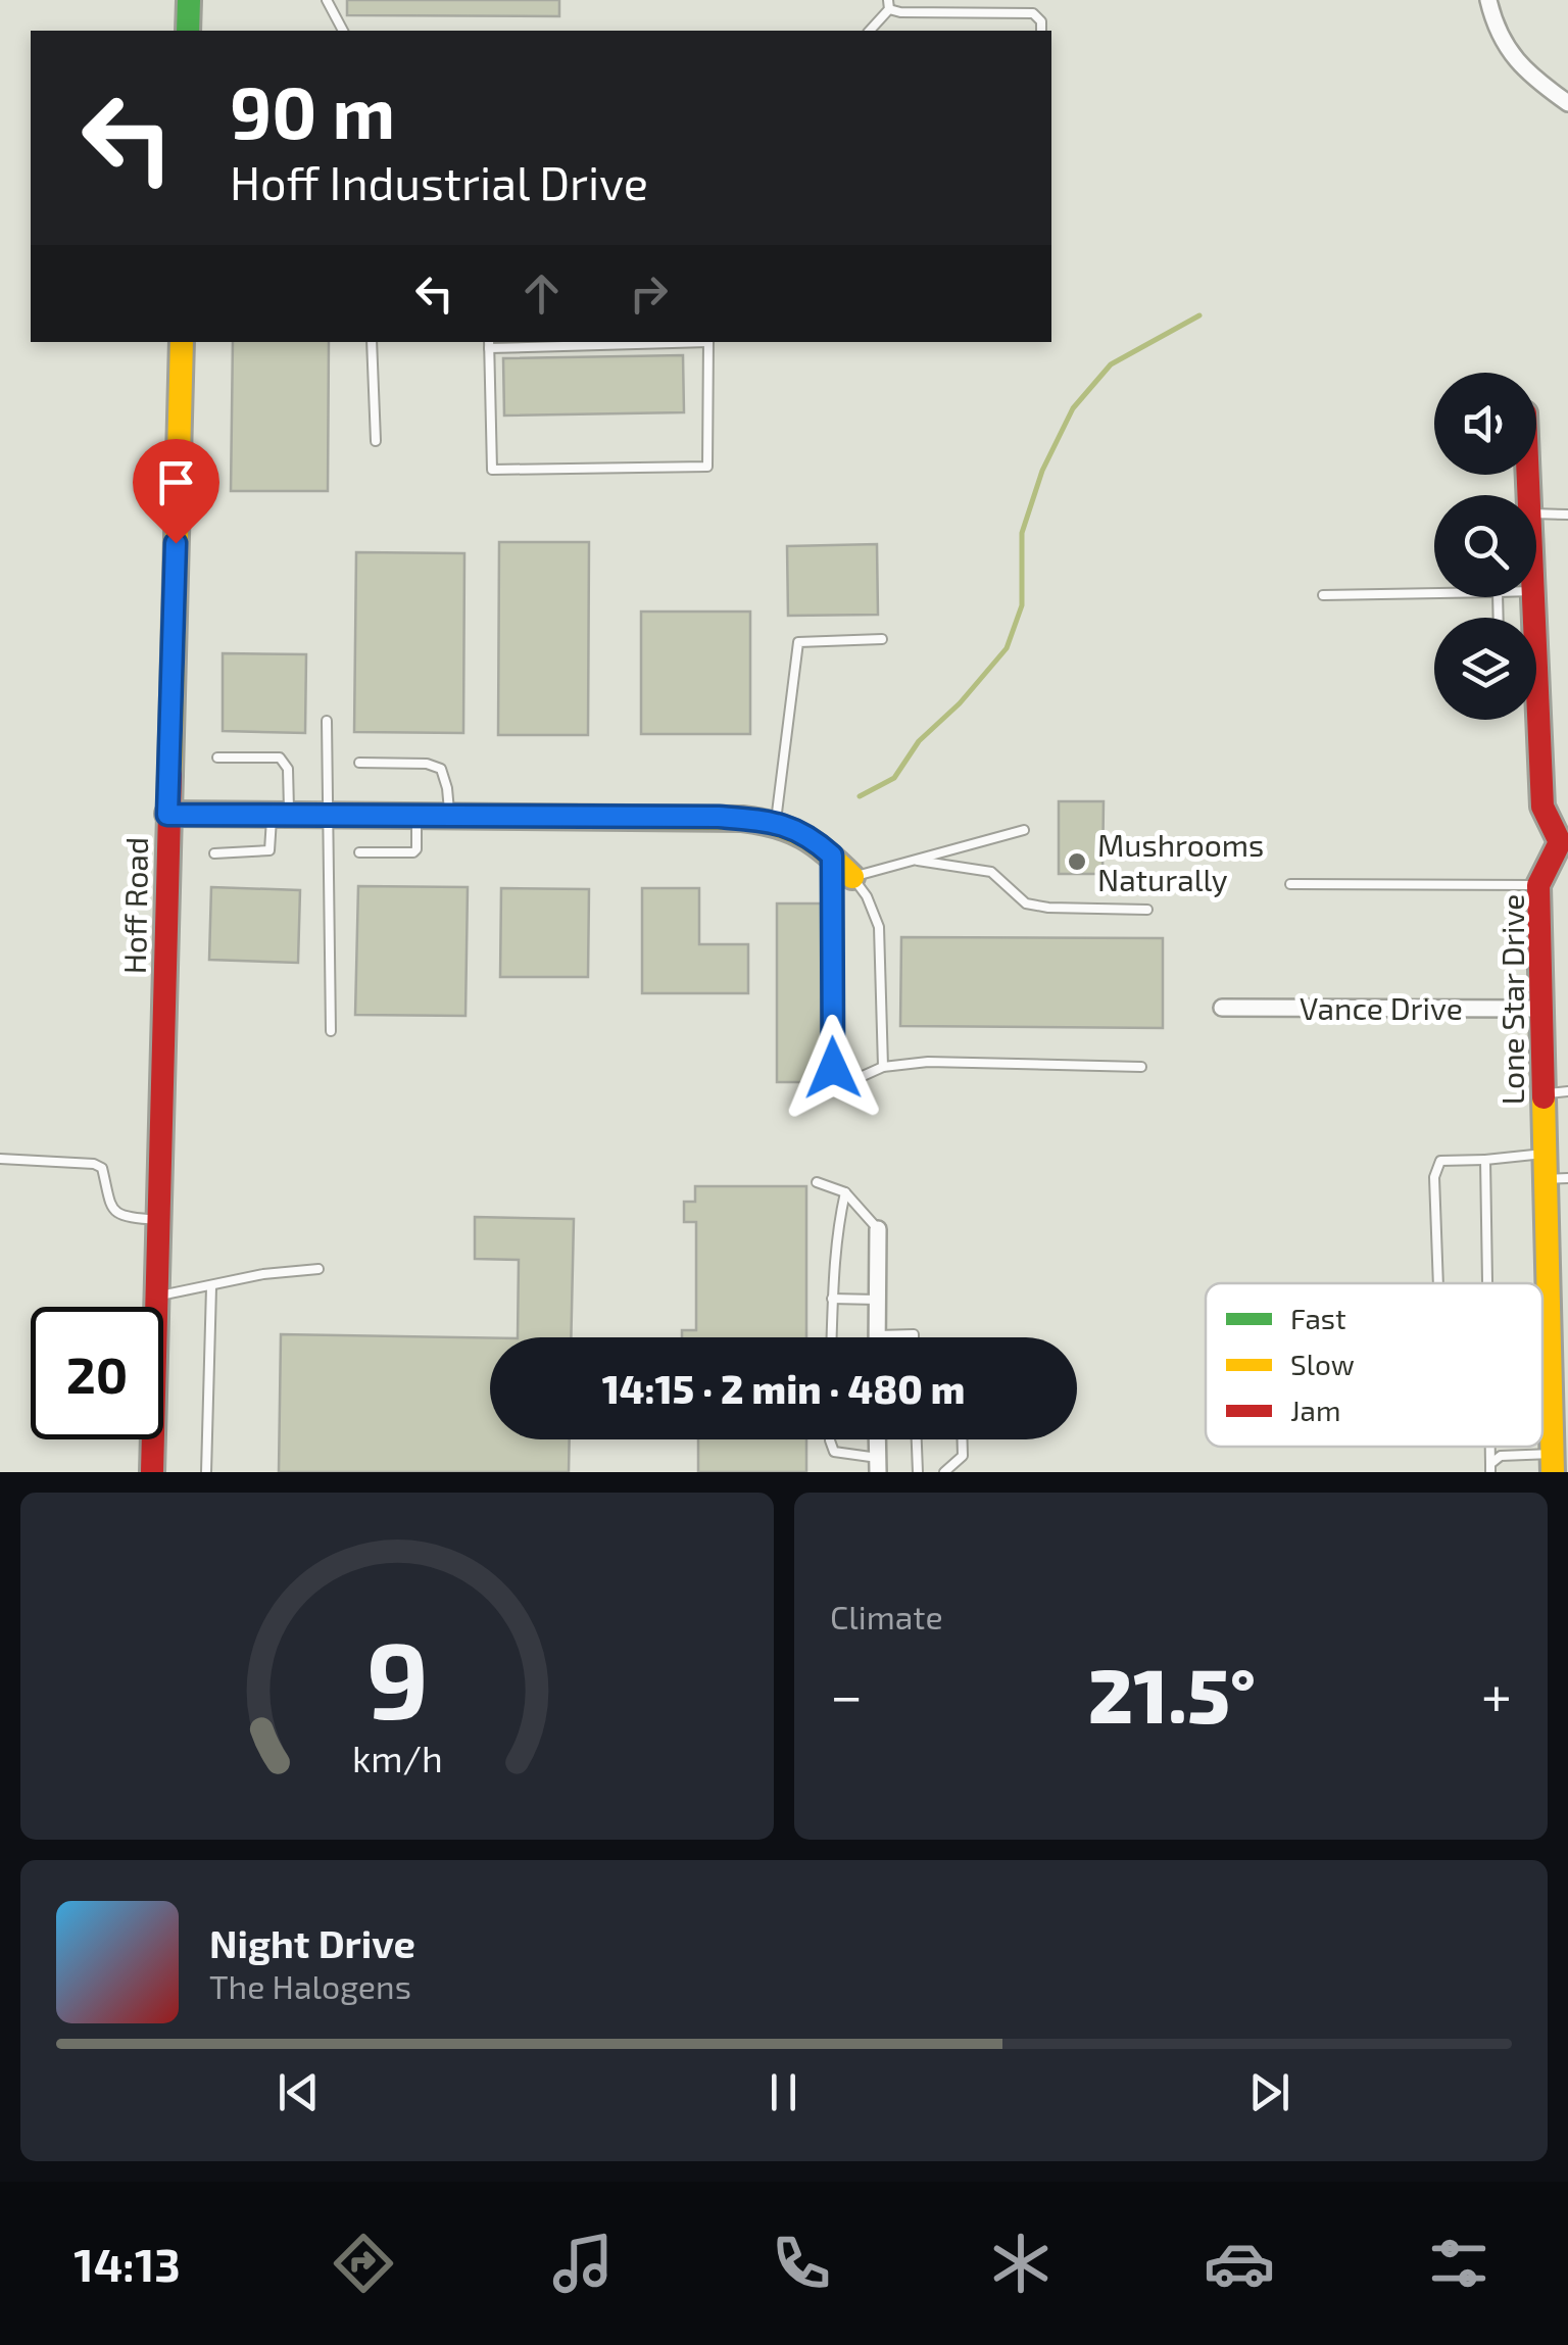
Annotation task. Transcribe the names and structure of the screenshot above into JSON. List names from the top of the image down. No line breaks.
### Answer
{"streets":{"street":["Hoff Road","Lone Star Drive","Vance Drive"]},"crossings":[["Lone Star Drive","Vance Drive"]],"places":["Mushrooms Naturally"],"legend":["Fast","Slow","Jam"],"page":{"turn":["90 m","Hoff Industrial Drive"],"limit":"20","trip":"14:15 · 2 min · 480 m","tile":"Climate","heat":["−","21.5°","+"],"song":["Night Drive","The Halogens"],"tabs":"14:13","gauge":["9","km/h"]}}
